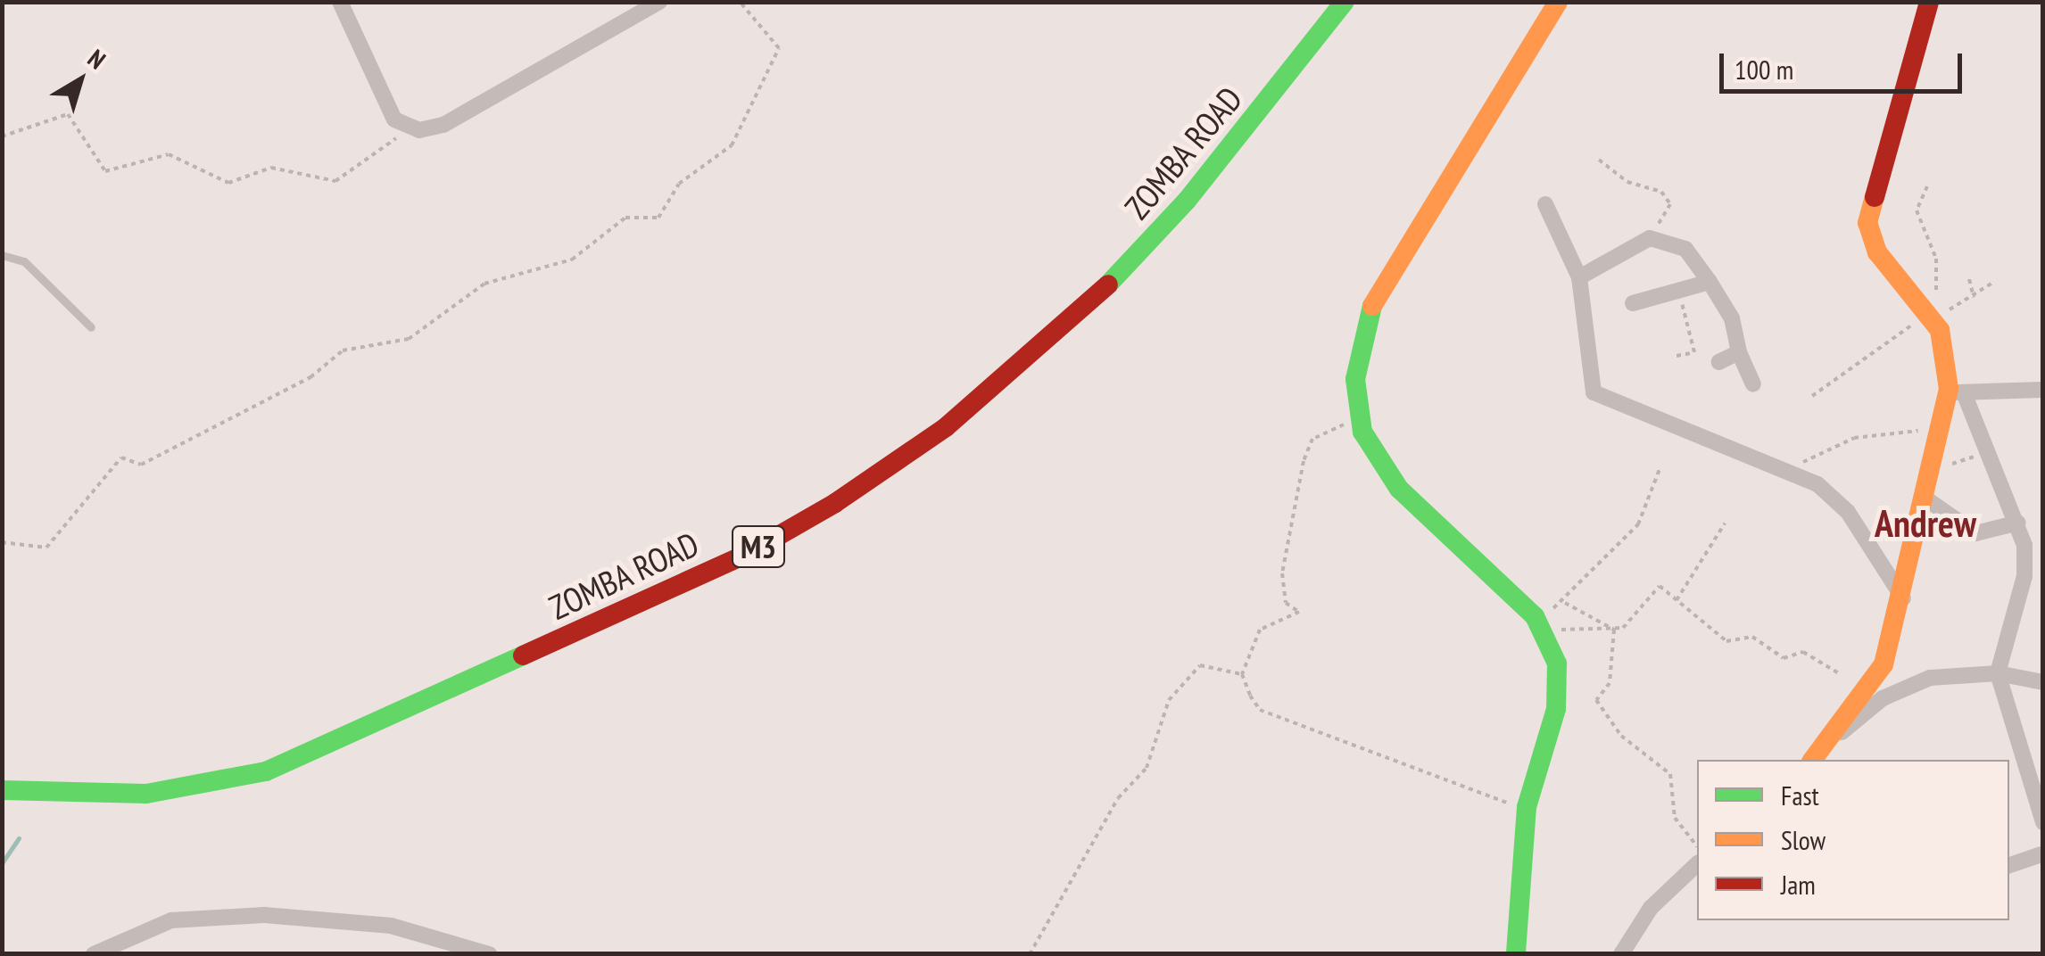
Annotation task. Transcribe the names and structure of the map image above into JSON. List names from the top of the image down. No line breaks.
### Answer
{"streets":{"main road":["ZOMBA ROAD","M3"]},"districts":["Andrew"],"legend":["Fast","Slow","Jam"],"scale_bar":"100 m","north":"top right"}
